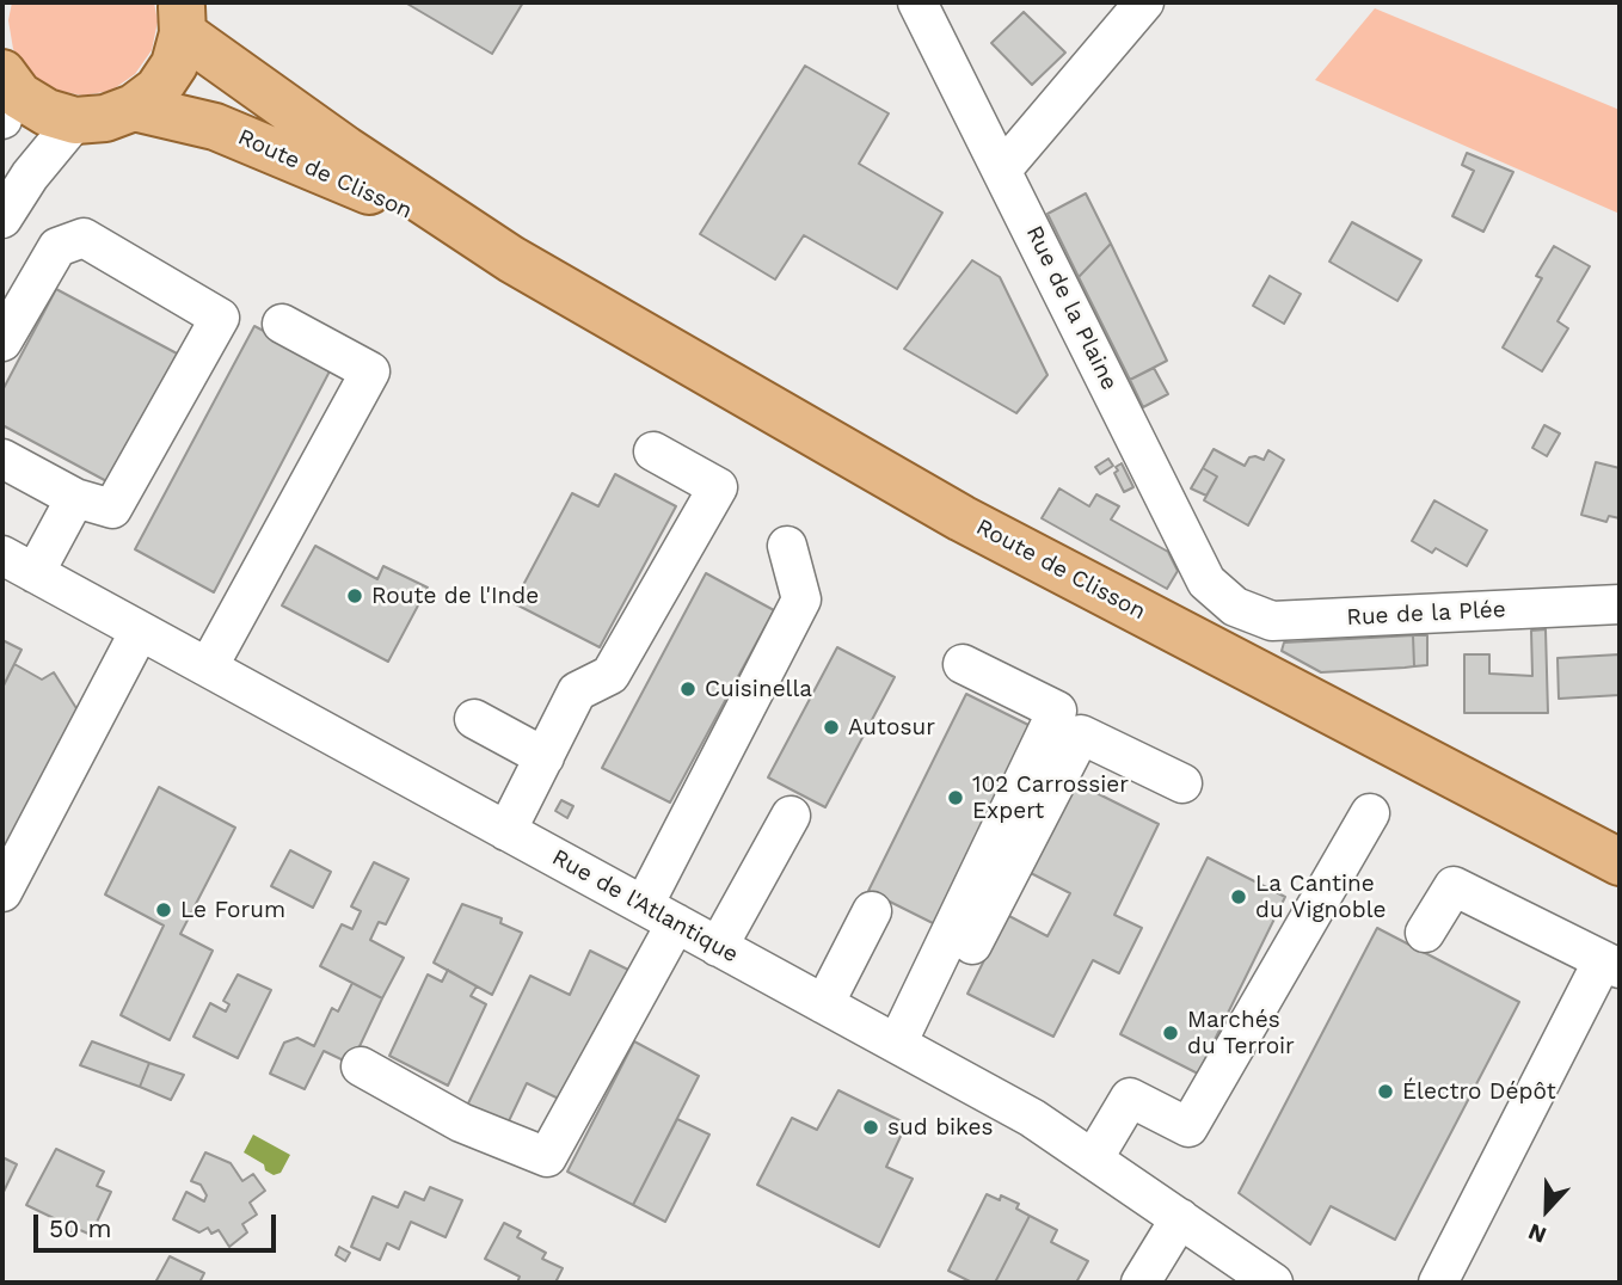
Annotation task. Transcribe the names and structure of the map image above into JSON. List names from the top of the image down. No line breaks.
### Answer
{"streets":{"main road":["Route de Clisson"],"street":["Rue de la Plaine","Rue de la Plée","Rue de l'Atlantique"]},"crossings":[["Rue de la Plaine","Rue de la Plée"]],"places":["Route de l'Inde","Cuisinella","Autosur","102 Carrossier Expert","La Cantine du Vignoble","Le Forum","Marchés du Terroir","Électro Dépôt","sud bikes"],"scale_bar":"50 m","north":"bottom"}
